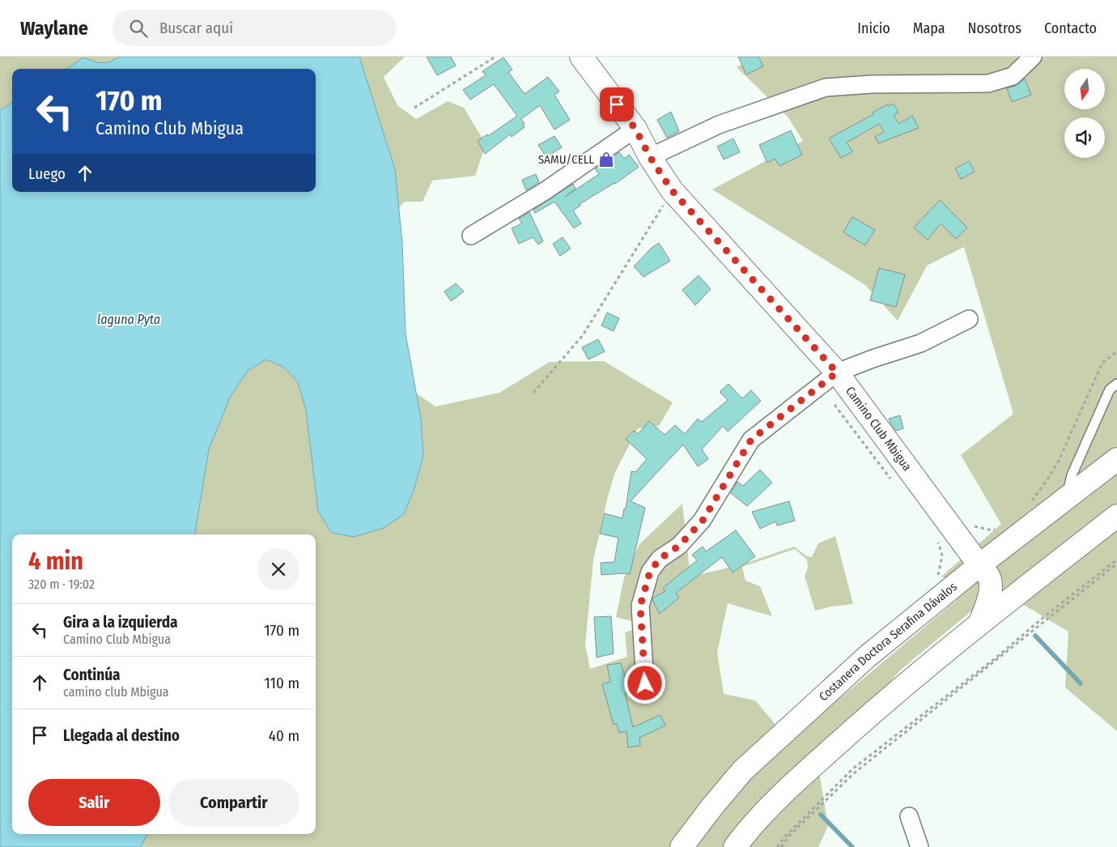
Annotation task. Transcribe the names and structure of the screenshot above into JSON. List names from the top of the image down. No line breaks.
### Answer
{"streets":{"main road":["Camino Club Mbigua","Costanera Doctora Serafina Dávalos"]},"crossings":[["Camino Club Mbigua","Costanera Doctora Serafina Dávalos"]],"water":["laguna Pyta"],"places":{"shop":["SAMU/CELL"]},"north":"bottom","page":{"header":"Waylane","search":"Buscar aquí","nav":["Inicio","Mapa","Nosotros","Contacto"],"turn":["170 m","Camino Club Mbigua"],"then":"Luego","heading":["4 min","320 m · 19:02"],"list":[{"name":"Gira a la izquierda","note":"Camino Club Mbigua","value":"170 m"},{"name":"Continúa","note":"camino club Mbigua","value":"110 m"},{"name":"Llegada al destino","value":"40 m"}],"buttons":["Salir","Compartir"]}}
